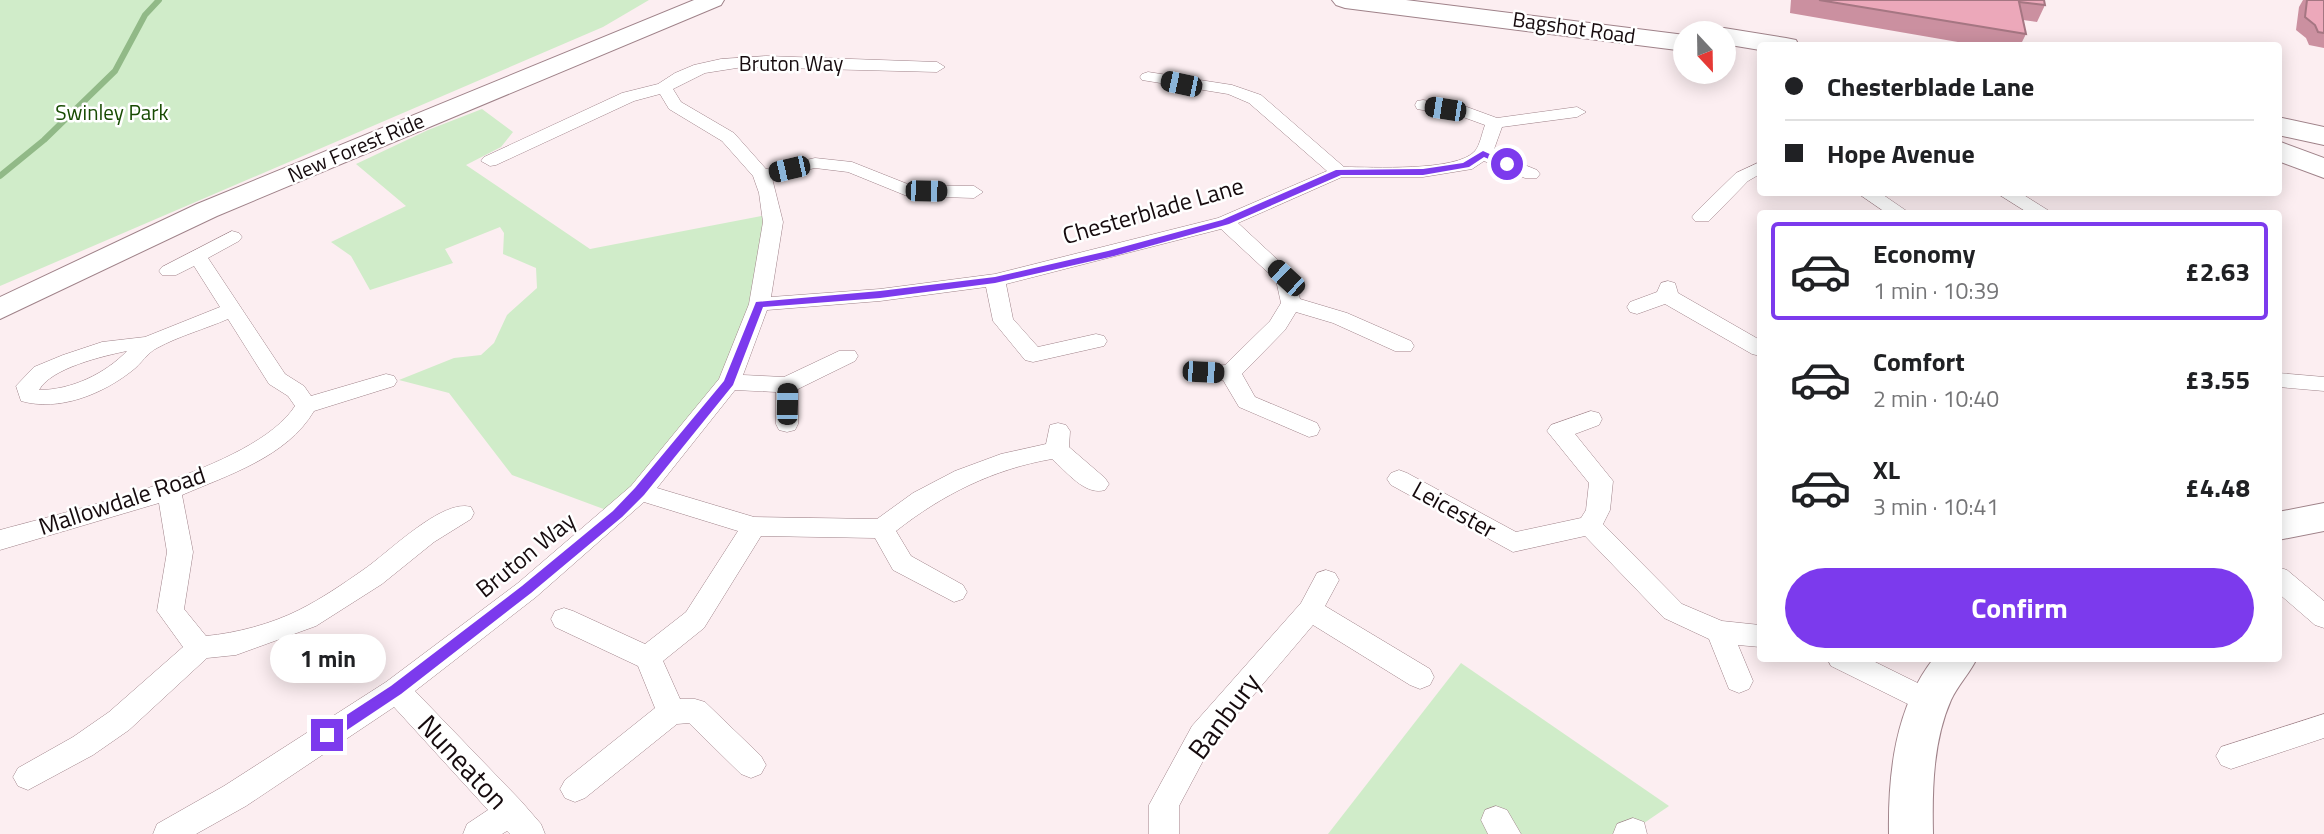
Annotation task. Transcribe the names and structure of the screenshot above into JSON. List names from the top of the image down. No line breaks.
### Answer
{"streets":{"highway":["Bagshot Road"],"main road":["New Forest Ride"],"street":["Bruton Way","Chesterblade Lane","Mallowdale Road","Leicester","Banbury","Nuneaton"]},"crossings":[["Bruton Way","Chesterblade Lane"],["Bruton Way","Nuneaton"]],"parks":["Swinley Park"],"north":"bottom","page":{"banner":["Chesterblade Lane","Hope Avenue"],"list":[{"name":"Economy","note":"1 min · 10:39","value":"£2.63"},{"name":"Comfort","note":"2 min · 10:40","value":"£3.55"},{"name":"XL","note":"3 min · 10:41","value":"£4.48"}],"buttons":"Confirm","bubble":"1 min"}}
